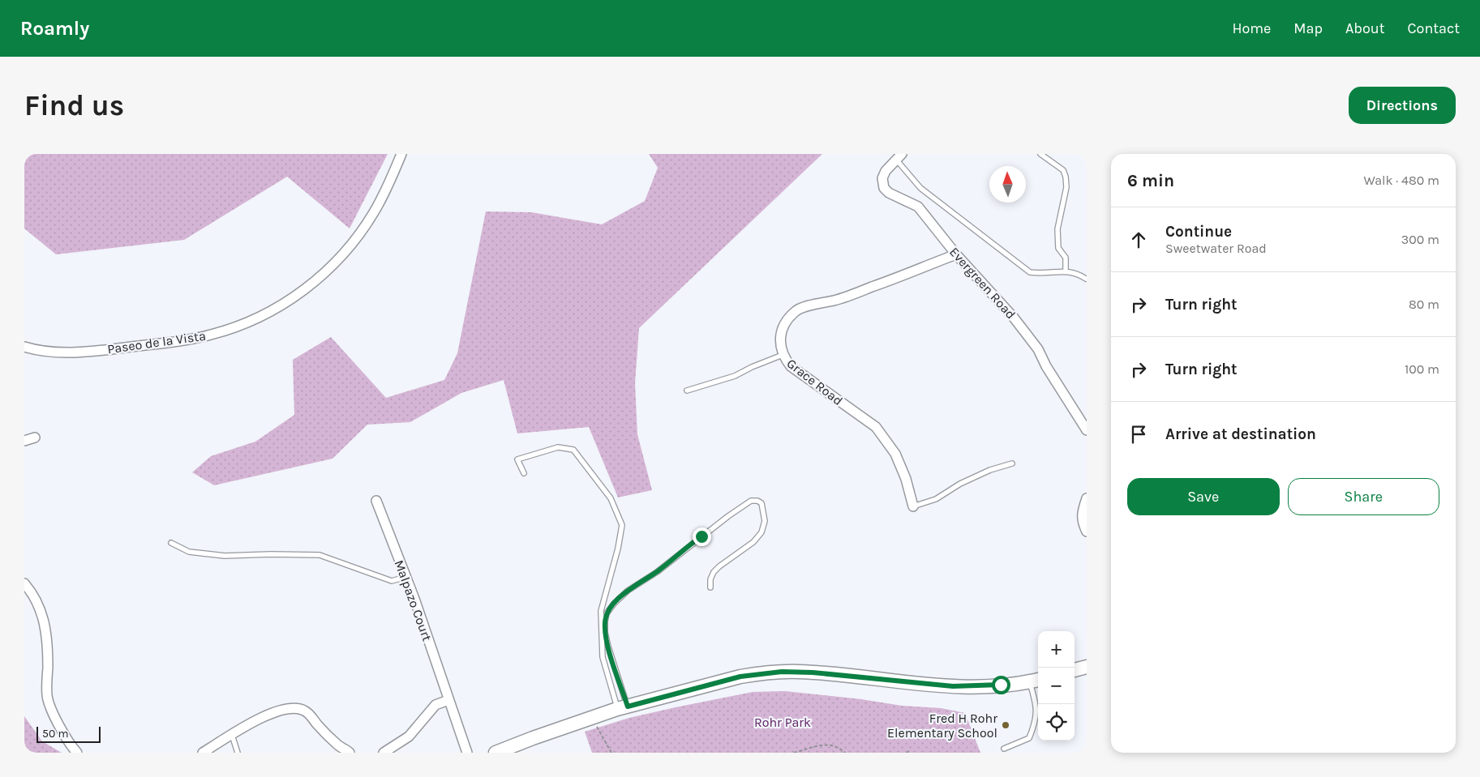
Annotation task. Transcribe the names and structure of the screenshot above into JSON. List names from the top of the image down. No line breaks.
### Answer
{"streets":{"street":["Evergreen Road","Paseo de la Vista","Grace Road","Malpazo Court"]},"crossings":[["Evergreen Road","Grace Road"]],"parks":["Rohr Park"],"places":["Fred H Rohr Elementary School"],"scale_bar":"50 m","north":"top","page":{"header":"Roamly","nav":["Home","Map","About","Contact"],"buttons":["Directions",["Save","Share"]],"title":"Find us","heading":["6 min","Walk · 480 m"],"list":[["Continue","Sweetwater Road","300 m"],["Turn right","80 m"],["Turn right","100 m"],"Arrive at destination"],"map_buttons":["+","−"],"scale":"50 m"}}
